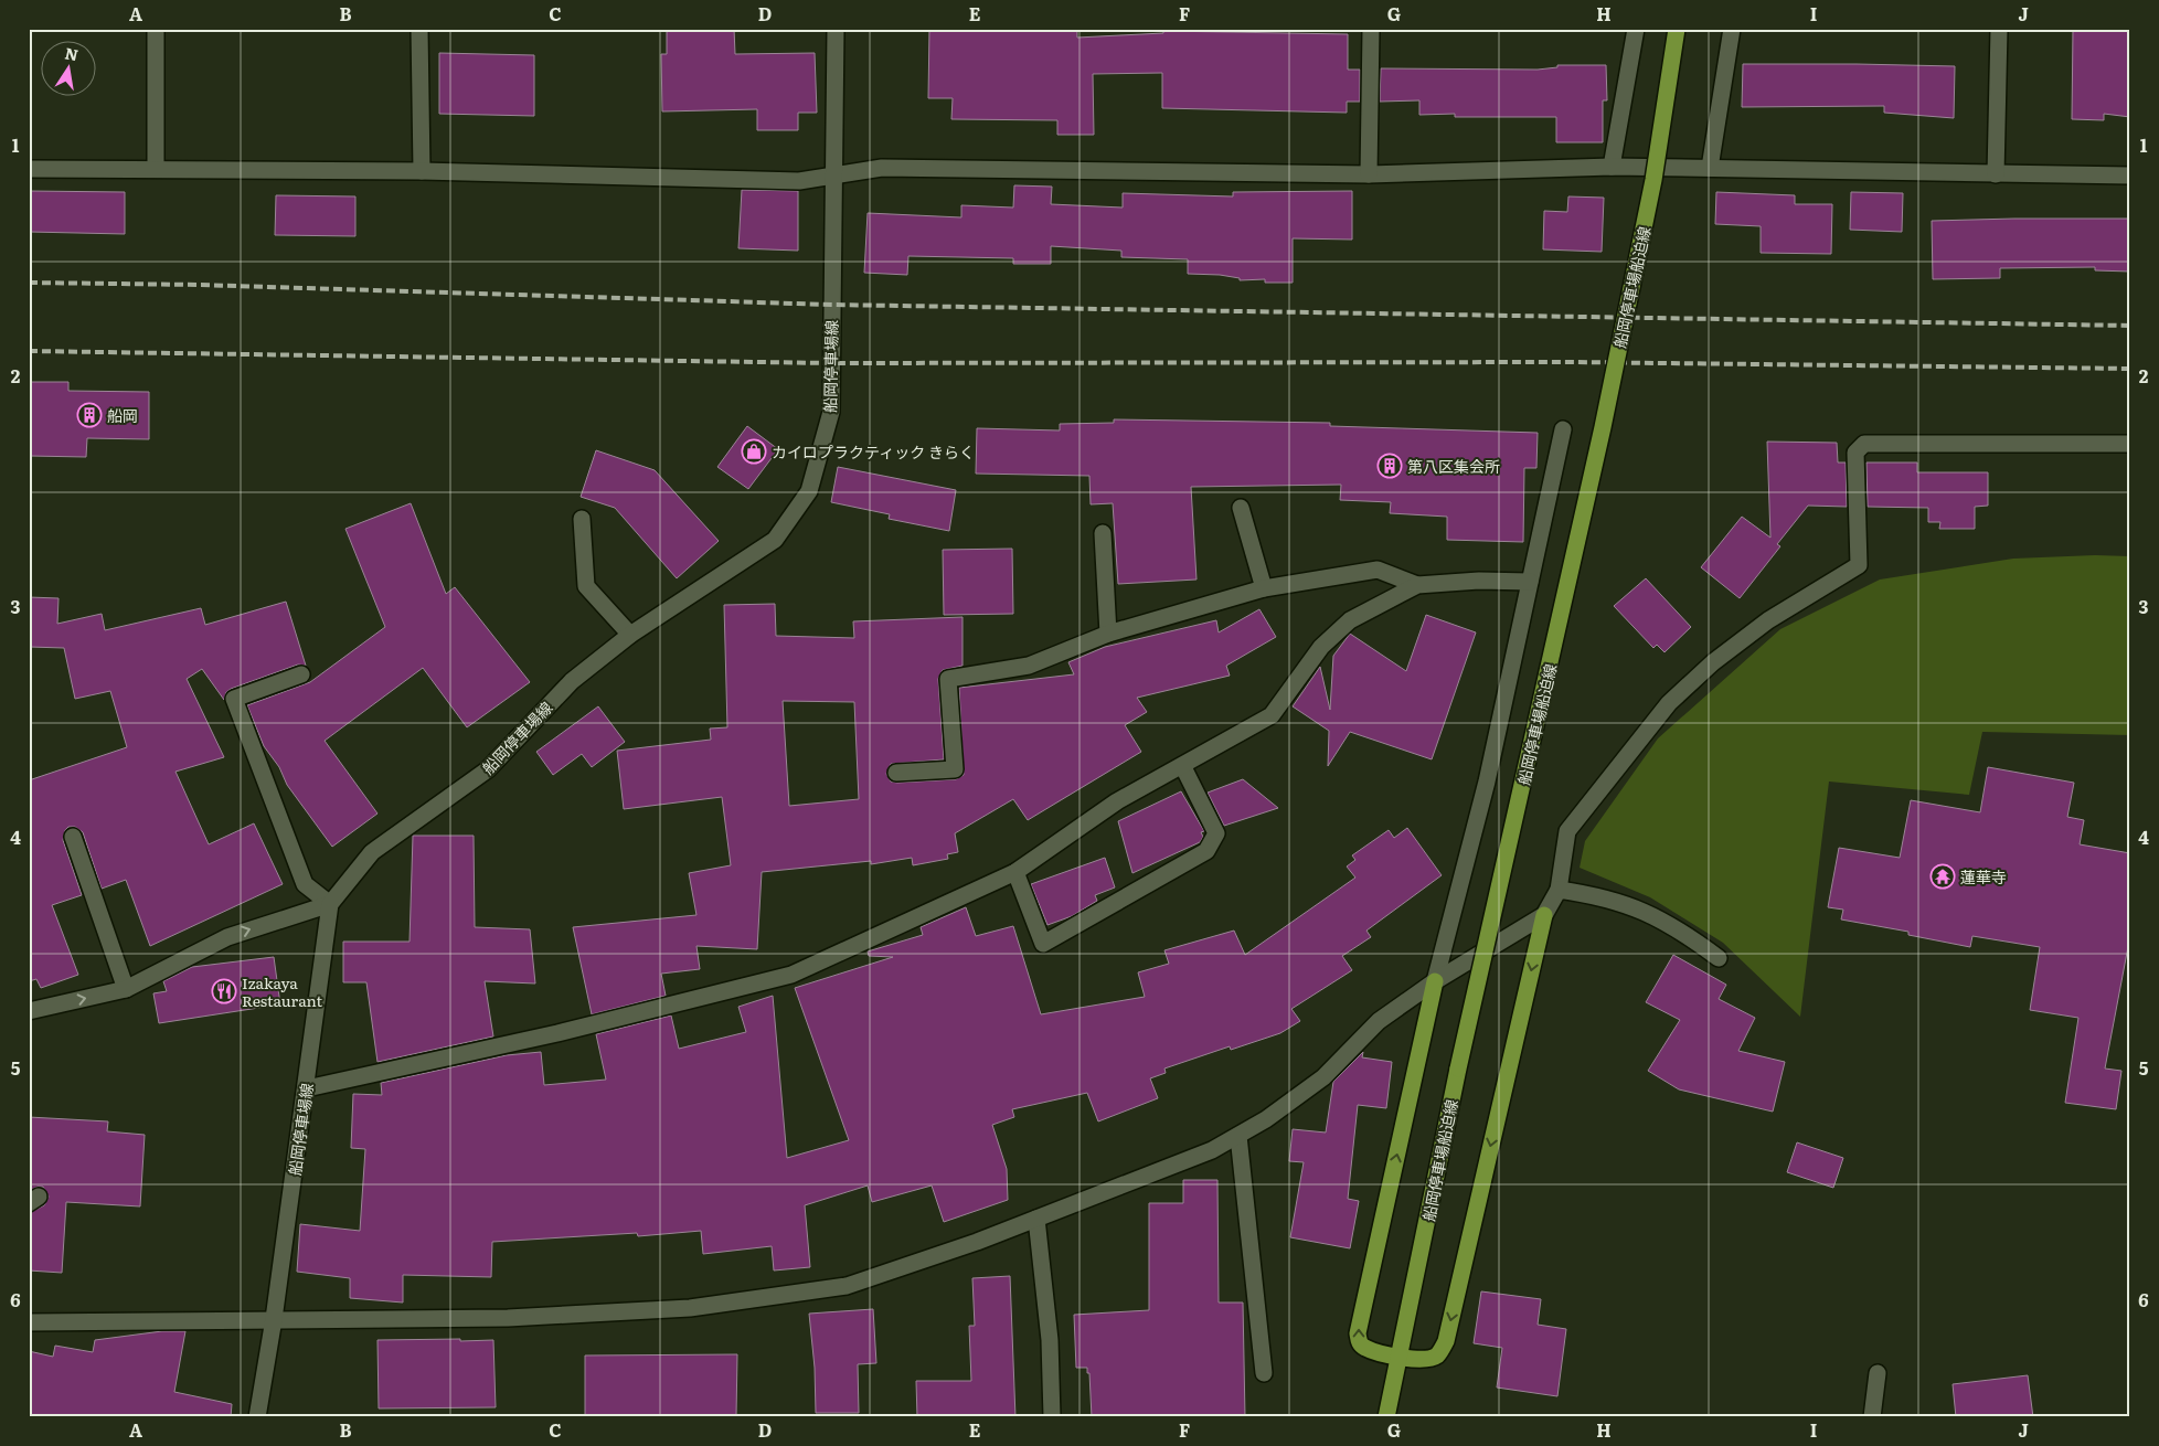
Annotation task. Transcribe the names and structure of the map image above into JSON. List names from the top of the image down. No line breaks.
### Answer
{"streets":{"main road":["船岡停車場船迫線"],"street":["船岡停車場線"]},"places":{"building":["船岡","第八区集会所"],"shop":["カイロプラクティック きらく"],"temple":["蓮華寺"],"restaurant":["Izakaya Restaurant"]},"north":"top","grid":{"columns":["A","B","C","D","E","F","G","H","I","J"],"rows":["1","2","3","4","5","6"]}}
